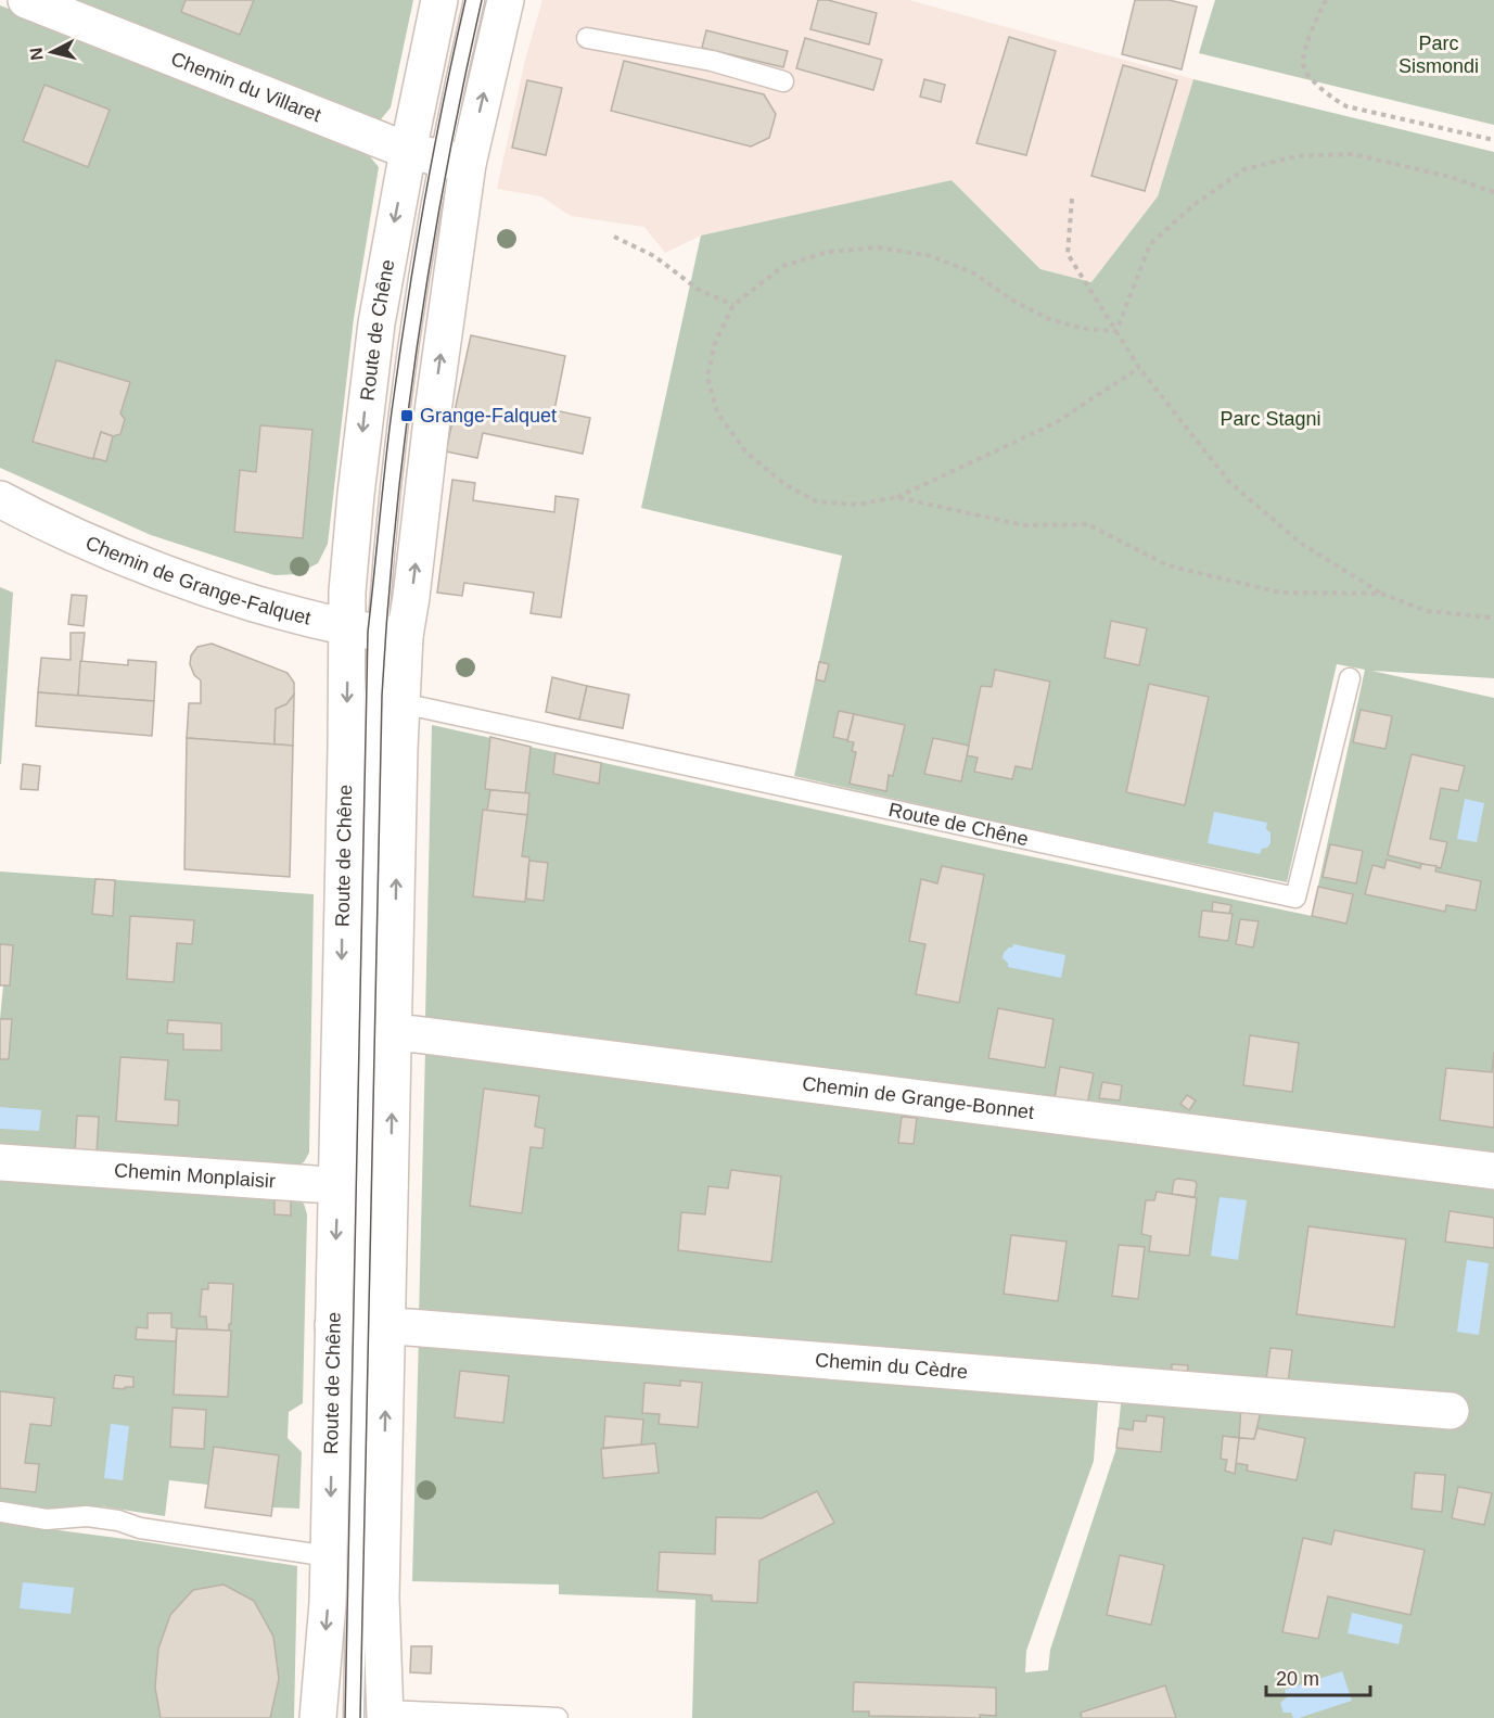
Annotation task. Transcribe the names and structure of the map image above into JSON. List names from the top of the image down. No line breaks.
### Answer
{"streets":{"main road":["Chemin du Villaret","Route de Chêne","Chemin de Grange-Falquet","Chemin de Grange-Bonnet","Chemin Monplaisir","Chemin du Cèdre"]},"crossings":[["Chemin du Villaret","Route de Chêne"],["Route de Chêne","Chemin de Grange-Falquet"],["Route de Chêne","Chemin de Grange-Bonnet"],["Route de Chêne","Chemin Monplaisir"],["Route de Chêne","Chemin du Cèdre"]],"parks":["Parc Sismondi","Parc Stagni"],"places":{"transit":["Grange-Falquet"]},"scale_bar":"20 m","north":"left"}
